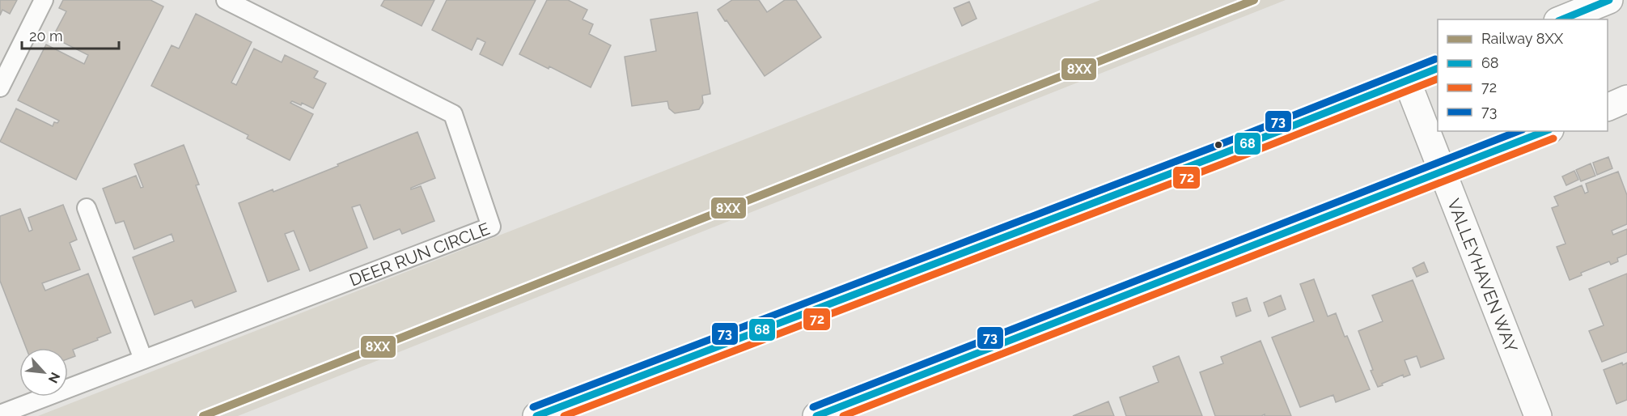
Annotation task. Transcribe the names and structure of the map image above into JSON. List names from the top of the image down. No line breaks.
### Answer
{"streets":{"main road":["VALLEYHAVEN WAY"],"lane":["DEER RUN CIRCLE"]},"lines":["rail line 8XX","transit line 68","transit line 73","transit line 72"],"legend":["Railway 8XX","68","72","73"],"scale_bar":"20 m","north":"bottom right"}
